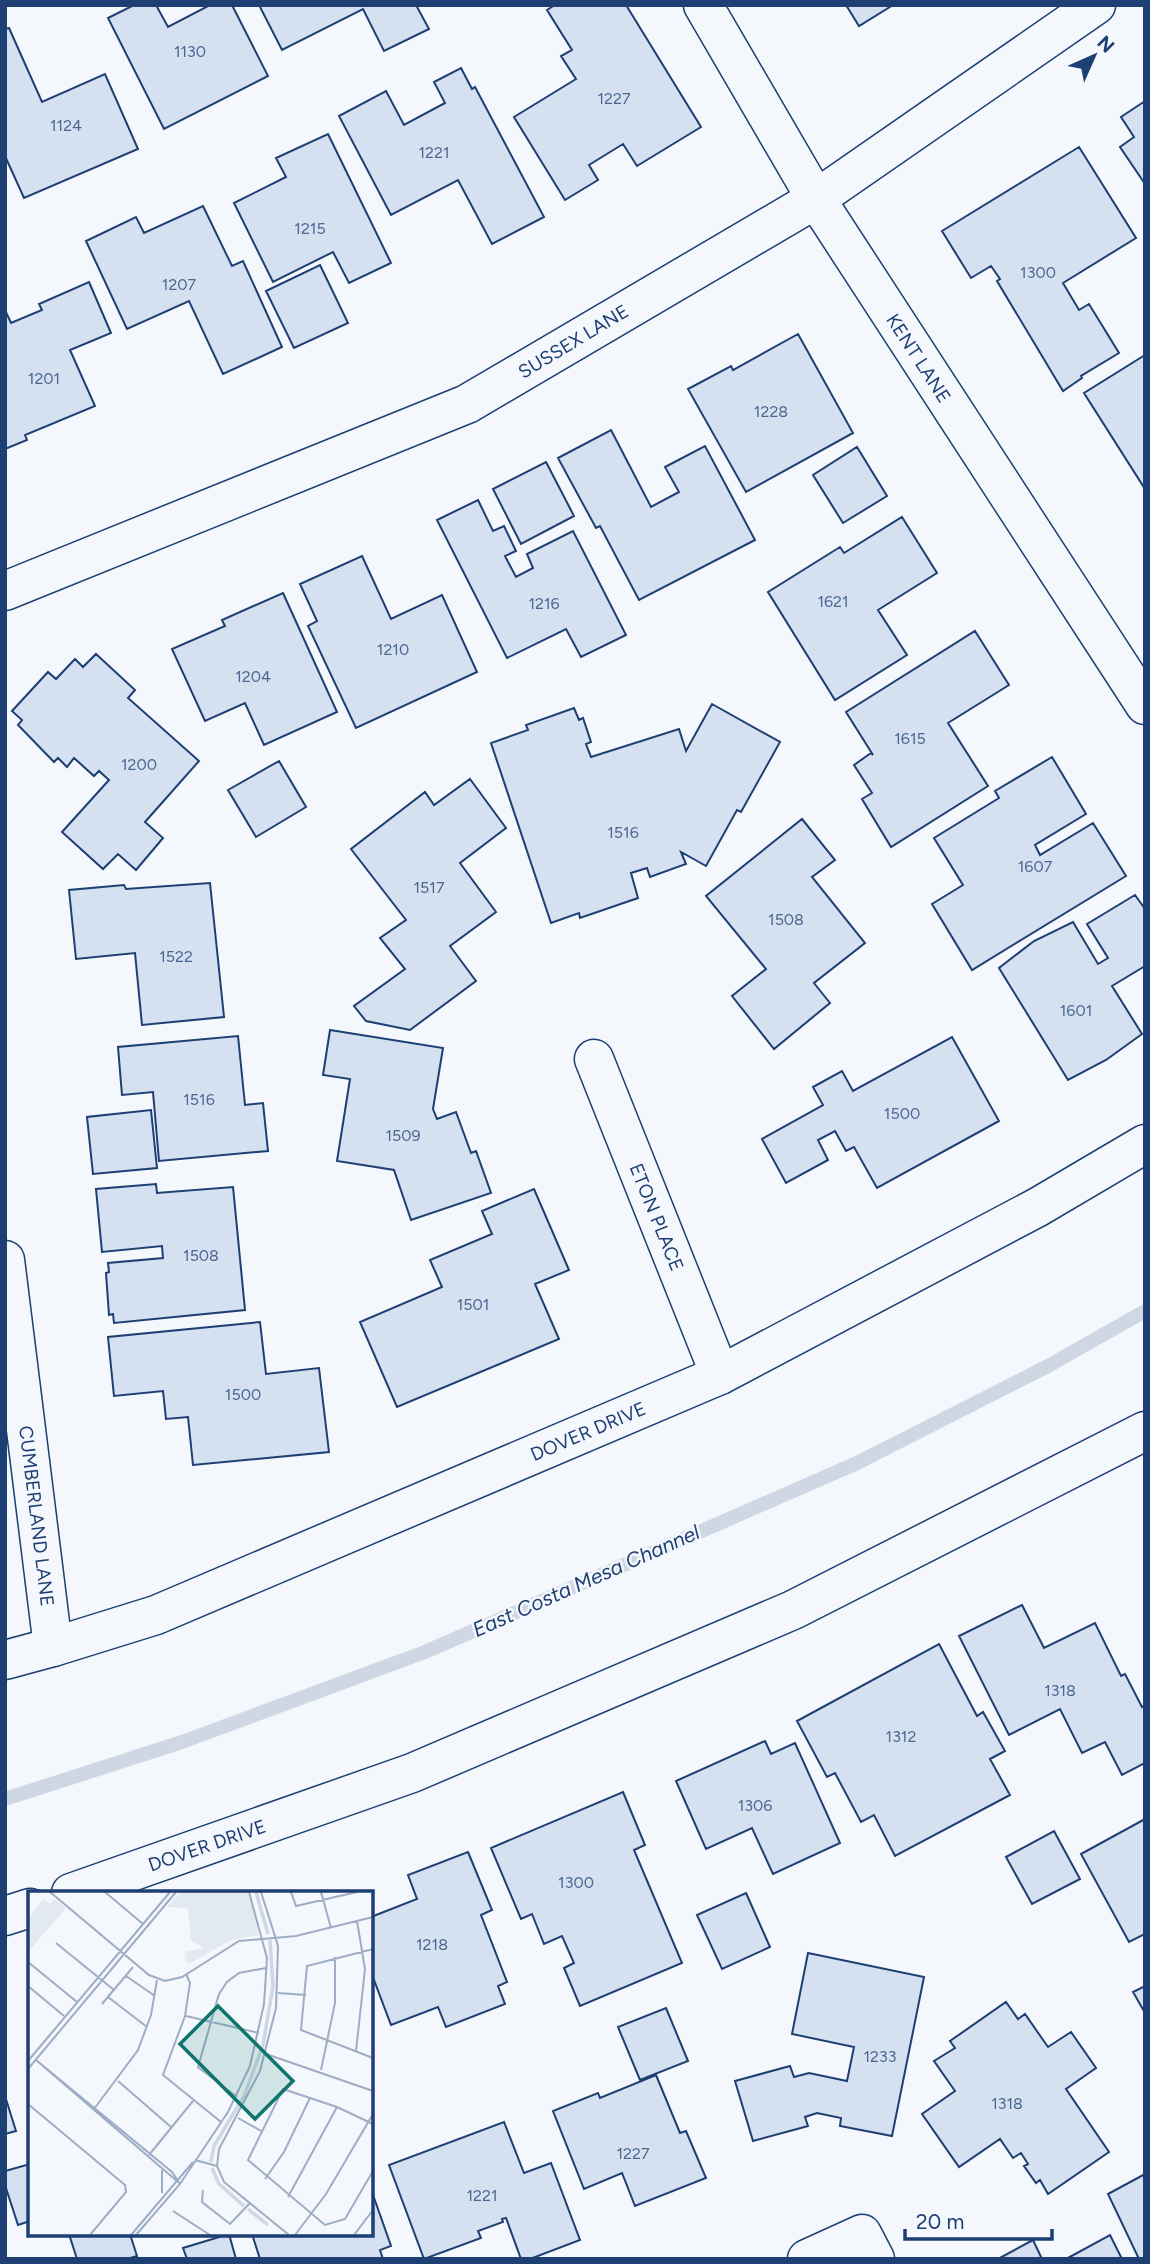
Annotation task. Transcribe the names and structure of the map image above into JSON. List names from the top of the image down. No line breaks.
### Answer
{"streets":{"street":["SUSSEX LANE","KENT LANE","ETON PLACE","DOVER DRIVE","CUMBERLAND LANE"]},"crossings":[["SUSSEX LANE","KENT LANE"],["ETON PLACE","DOVER DRIVE"],["DOVER DRIVE","CUMBERLAND LANE"]],"water":["East Costa Mesa Channel"],"house_numbers":["1130","1227","1124","1221","1215","1300","1207","1201","1228","1621","1216","1210","1204","1615","1200","1516","1607","1517","1508","1522","1601","1516","1500","1509","1508","1501","1500","1318","1312","1306","1300","1218","1233","1318","1227","1221"],"scale_bar":"20 m","north":"top right"}
